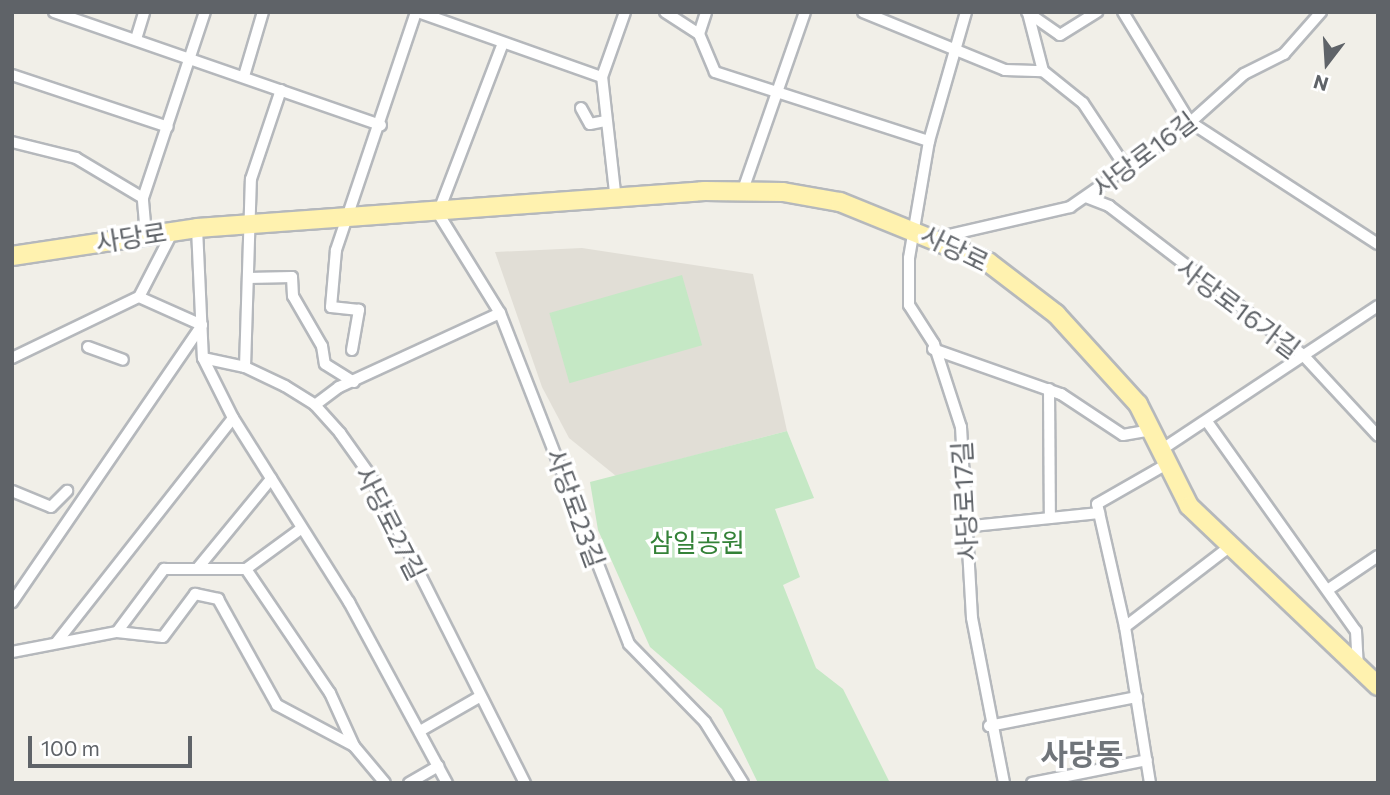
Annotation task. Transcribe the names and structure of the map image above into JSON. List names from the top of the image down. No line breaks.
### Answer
{"streets":{"main road":["사당로"],"street":["사당로16길","사당로16가길","사당로17길","사당로23길","사당로27길"]},"crossings":[["사당로16길","사당로"],["사당로16길","사당로16가길"],["사당로","사당로17길"],["사당로","사당로23길"]],"districts":["사당동"],"parks":["삼일공원"],"scale_bar":"100 m","north":"bottom"}
